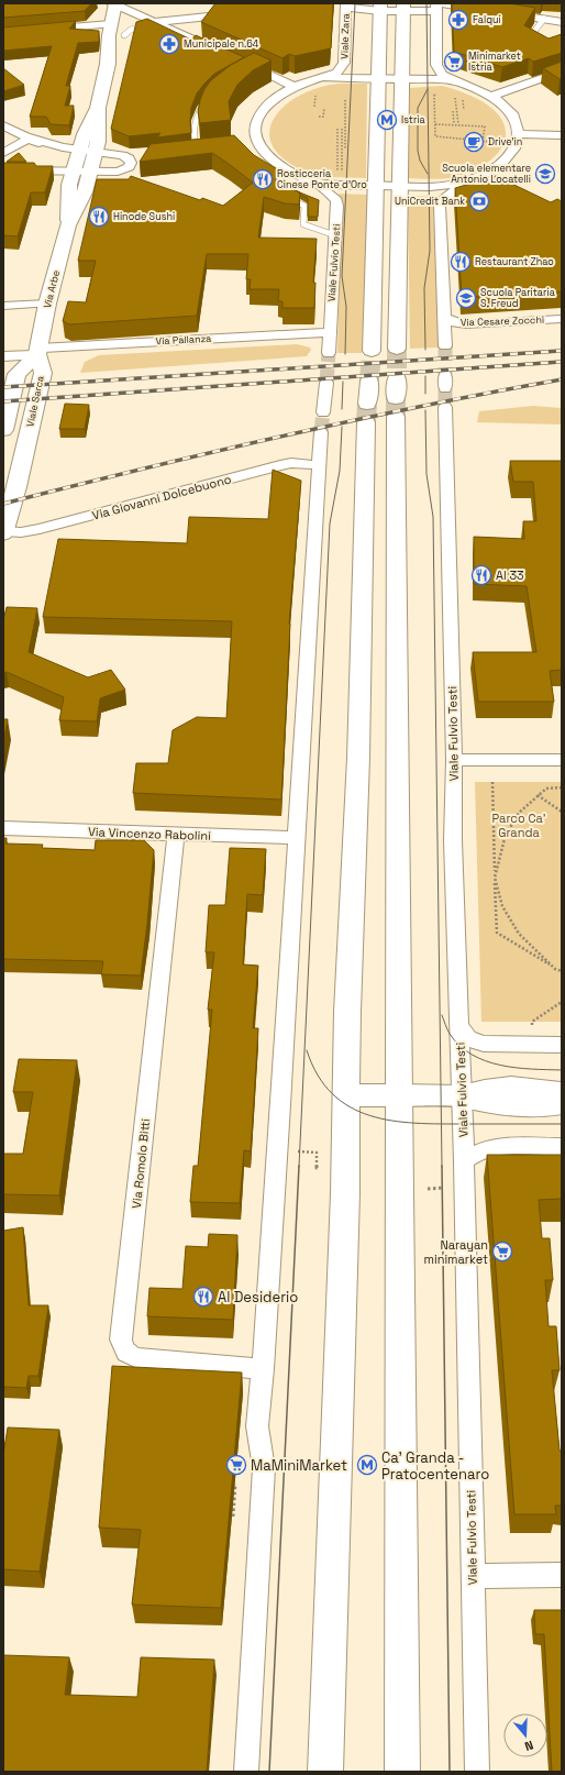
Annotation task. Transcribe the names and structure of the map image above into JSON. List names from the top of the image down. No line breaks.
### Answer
{"streets":{"main road":["Via Arbe","Viale Sarca"],"street":["Viale Zara","Viale Fulvio Testi","Via Cesare Zocchi","Via Pallanza","Via Giovanni Dolcebuono","Via Vincenzo Rabolini","Via Romolo Bitti"]},"crossings":[["Viale Fulvio Testi","Via Pallanza"],["Via Arbe","Via Pallanza"],["Via Arbe","Viale Sarca"],["Via Pallanza","Viale Sarca"],["Viale Sarca","Via Giovanni Dolcebuono"],["Via Vincenzo Rabolini","Via Romolo Bitti"]],"parks":["Parco Ca' Granda"],"places":{"pharmacy":["Falqui","Municipale n.64"],"supermarket":["Minimarket Istria","Narayan minimarket","MaMiniMarket"],"metro station":["Istria","Ca' Granda - Pratocentenaro"],"cafe":["Drive'in"],"school or university":["Scuola elementare Antonio Locatelli","Scuola Paritaria S. Freud"],"restaurant":["Rosticceria Cinese Ponte d'Oro","Hinode Sushi","Restaurant Zhao","Al 33","Al Desiderio"],"bank":["UniCredit Bank"]},"north":"bottom"}
